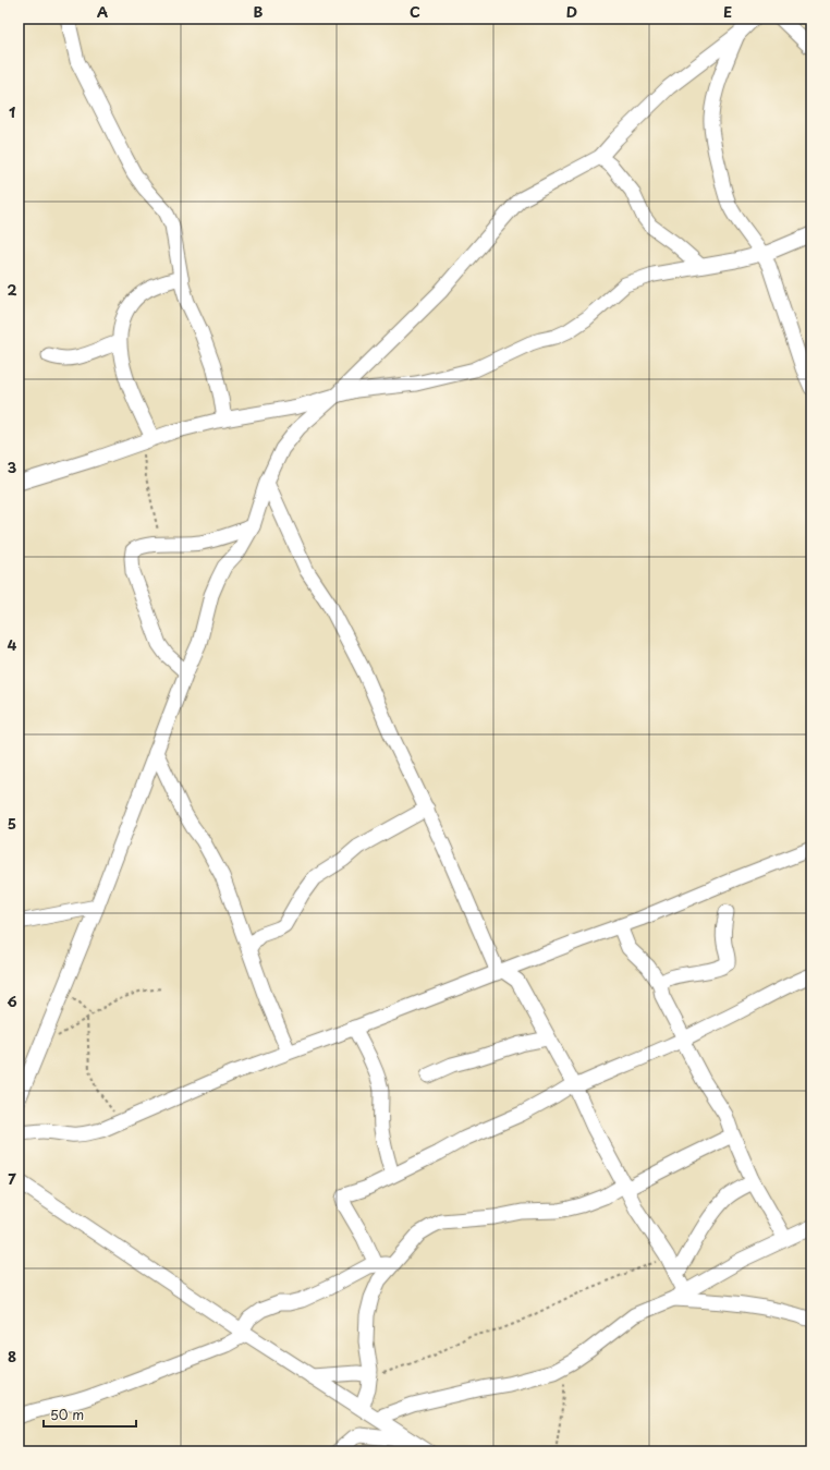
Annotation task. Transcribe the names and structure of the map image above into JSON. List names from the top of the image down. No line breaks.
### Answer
{"scale_bar":"50 m","grid":{"columns":["A","B","C","D","E"],"rows":["1","2","3","4","5","6","7","8"]}}
